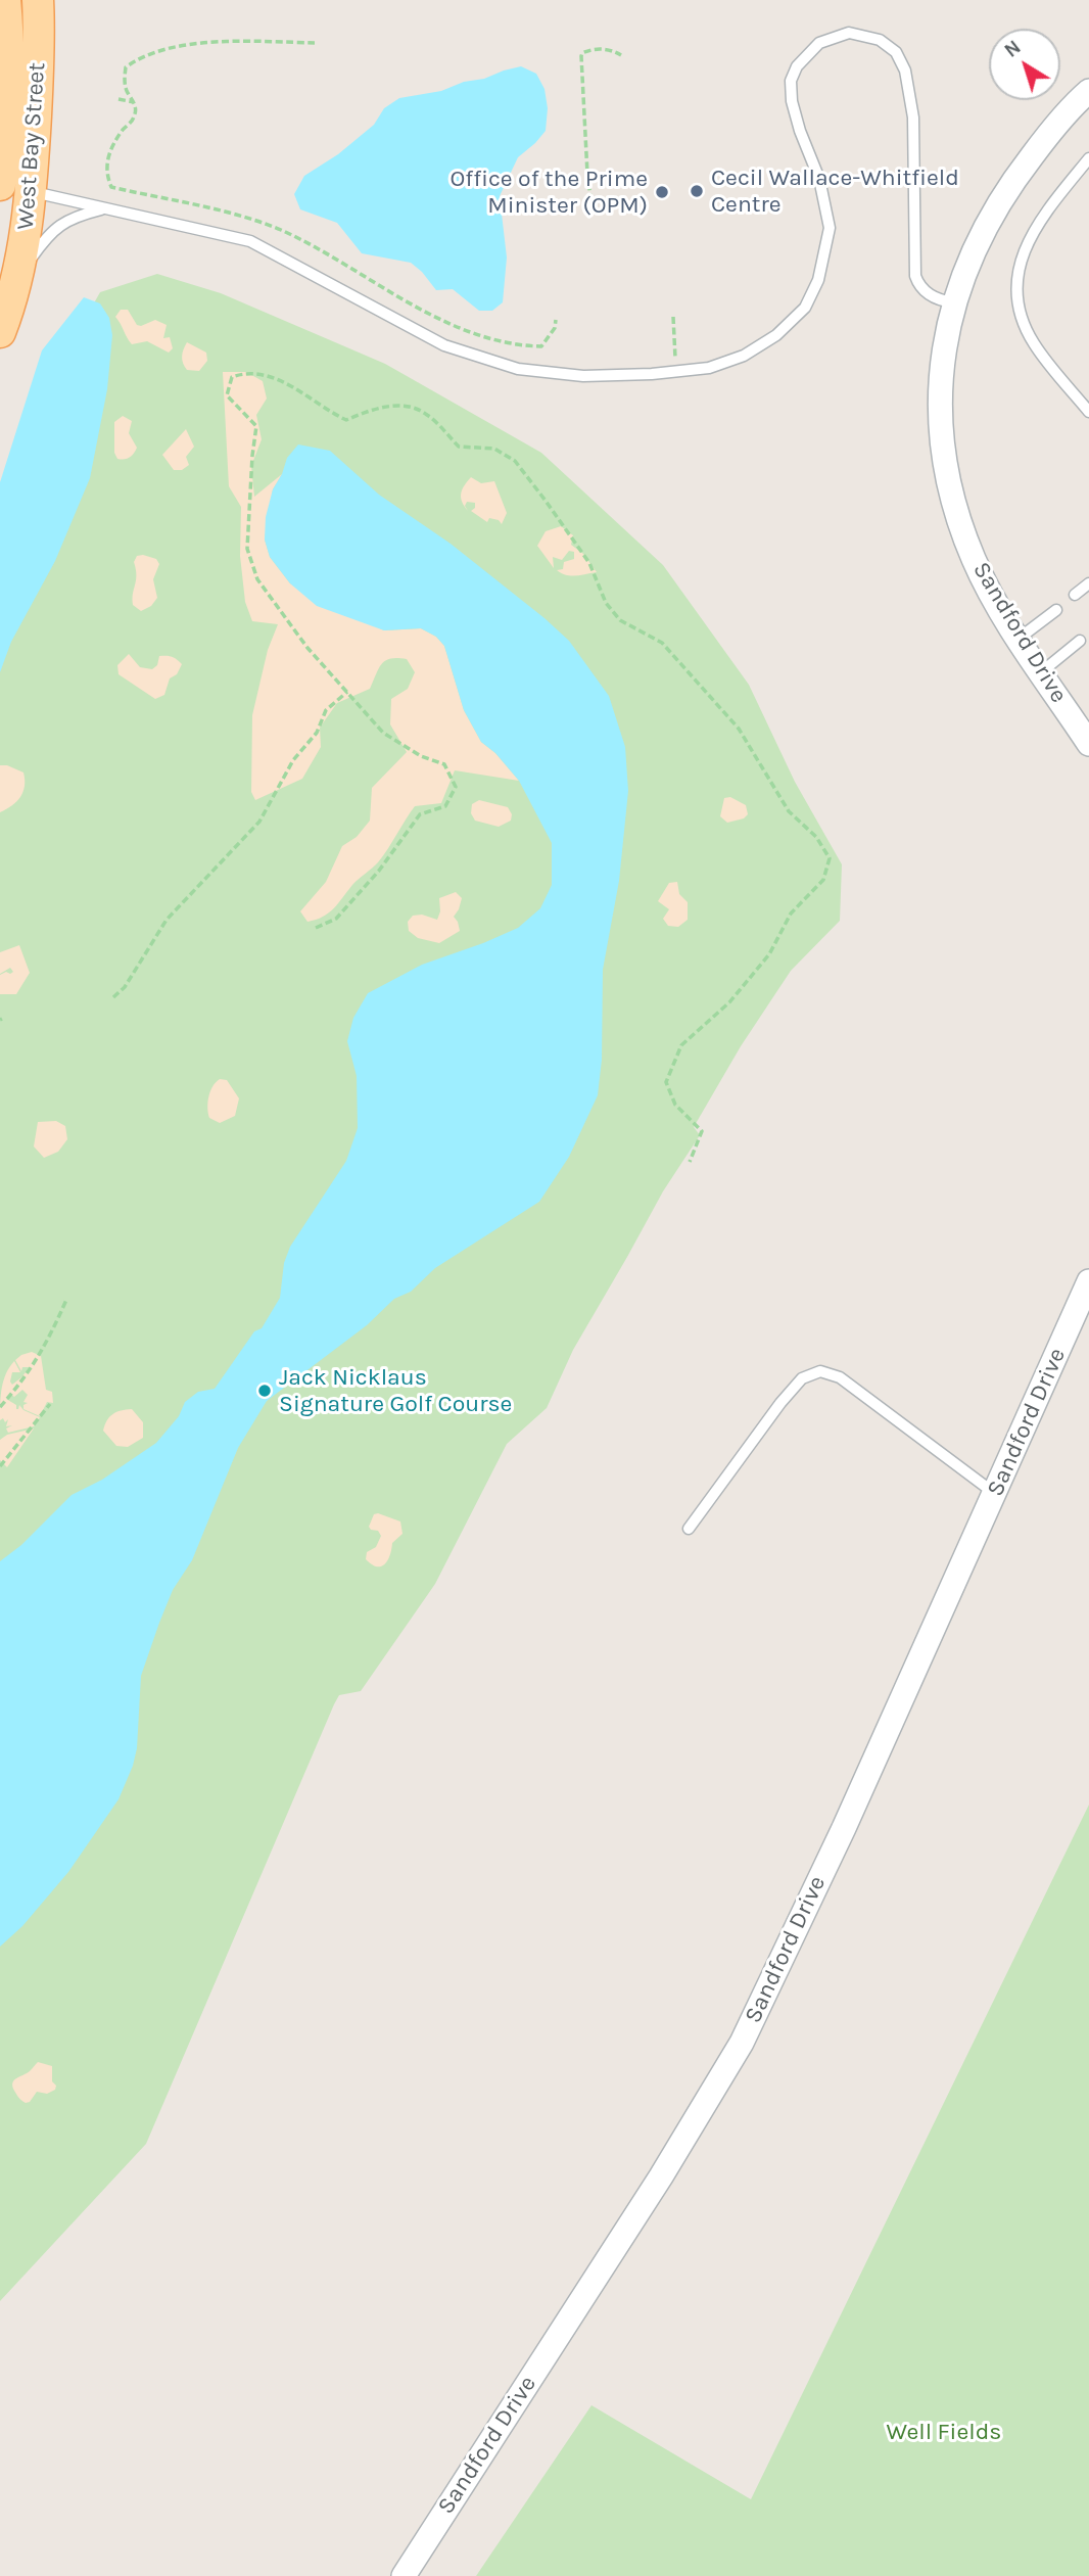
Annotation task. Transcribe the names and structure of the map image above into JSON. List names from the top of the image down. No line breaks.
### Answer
{"streets":{"main road":["West Bay Street"],"street":["Sandford Drive"]},"parks":["Well Fields"],"places":["Cecil Wallace-Whitfield Centre","Office of the Prime Minister (OPM)","Jack Nicklaus Signature Golf Course"],"north":"top left"}
